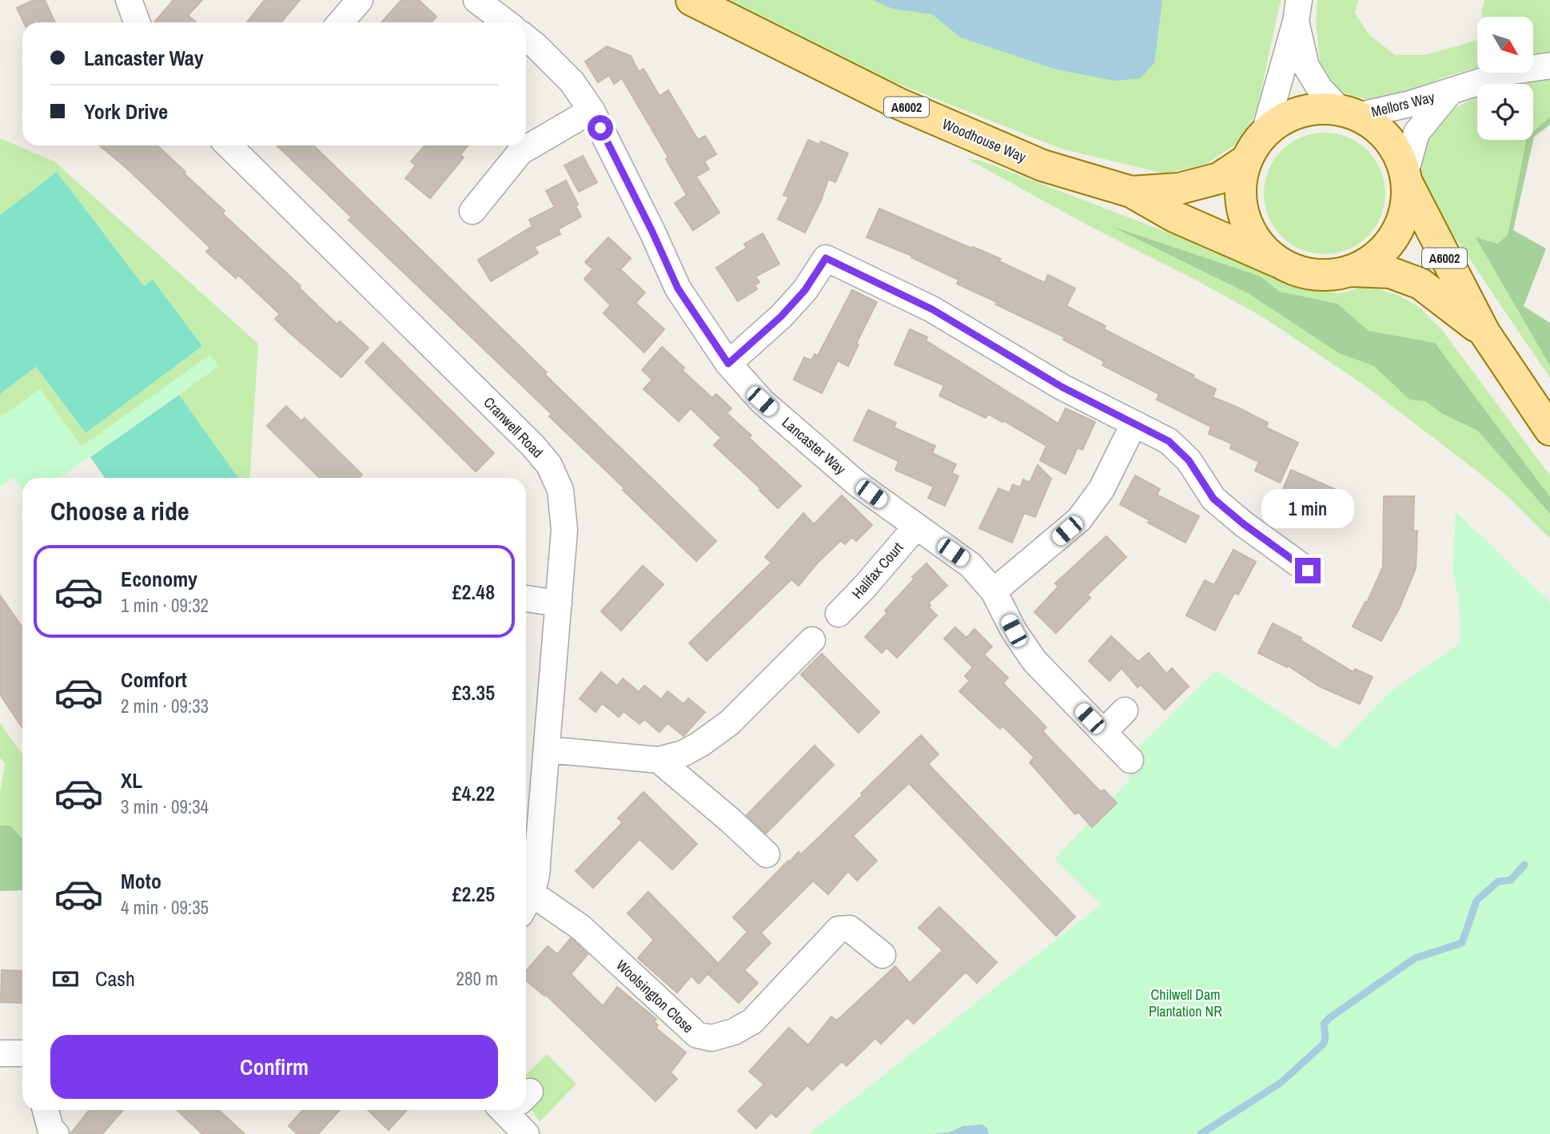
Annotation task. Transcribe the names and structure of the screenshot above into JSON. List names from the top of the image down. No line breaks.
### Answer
{"streets":{"main road":["A6002","Woodhouse Way"],"street":["Mellors Way","Cranwell Road","Lancaster Way","Halifax Court","Woolsington Close"]},"crossings":[["Mellors Way","A6002"],["Mellors Way","Woodhouse Way"],["A6002","Woodhouse Way"],["Cranwell Road","Woolsington Close"],["Lancaster Way","Halifax Court"]],"parks":["Chilwell Dam Plantation NR"],"north":"bottom right","page":{"banner":["Lancaster Way","York Drive"],"heading":"Choose a ride","bubble":"1 min","list":[{"name":"Economy","note":"1 min · 09:32","value":"£2.48"},{"name":"Comfort","note":"2 min · 09:33","value":"£3.35"},{"name":"XL","note":"3 min · 09:34","value":"£4.22"},{"name":"Moto","note":"4 min · 09:35","value":"£2.25"}],"pay":["Cash","280 m"],"buttons":"Confirm"}}
